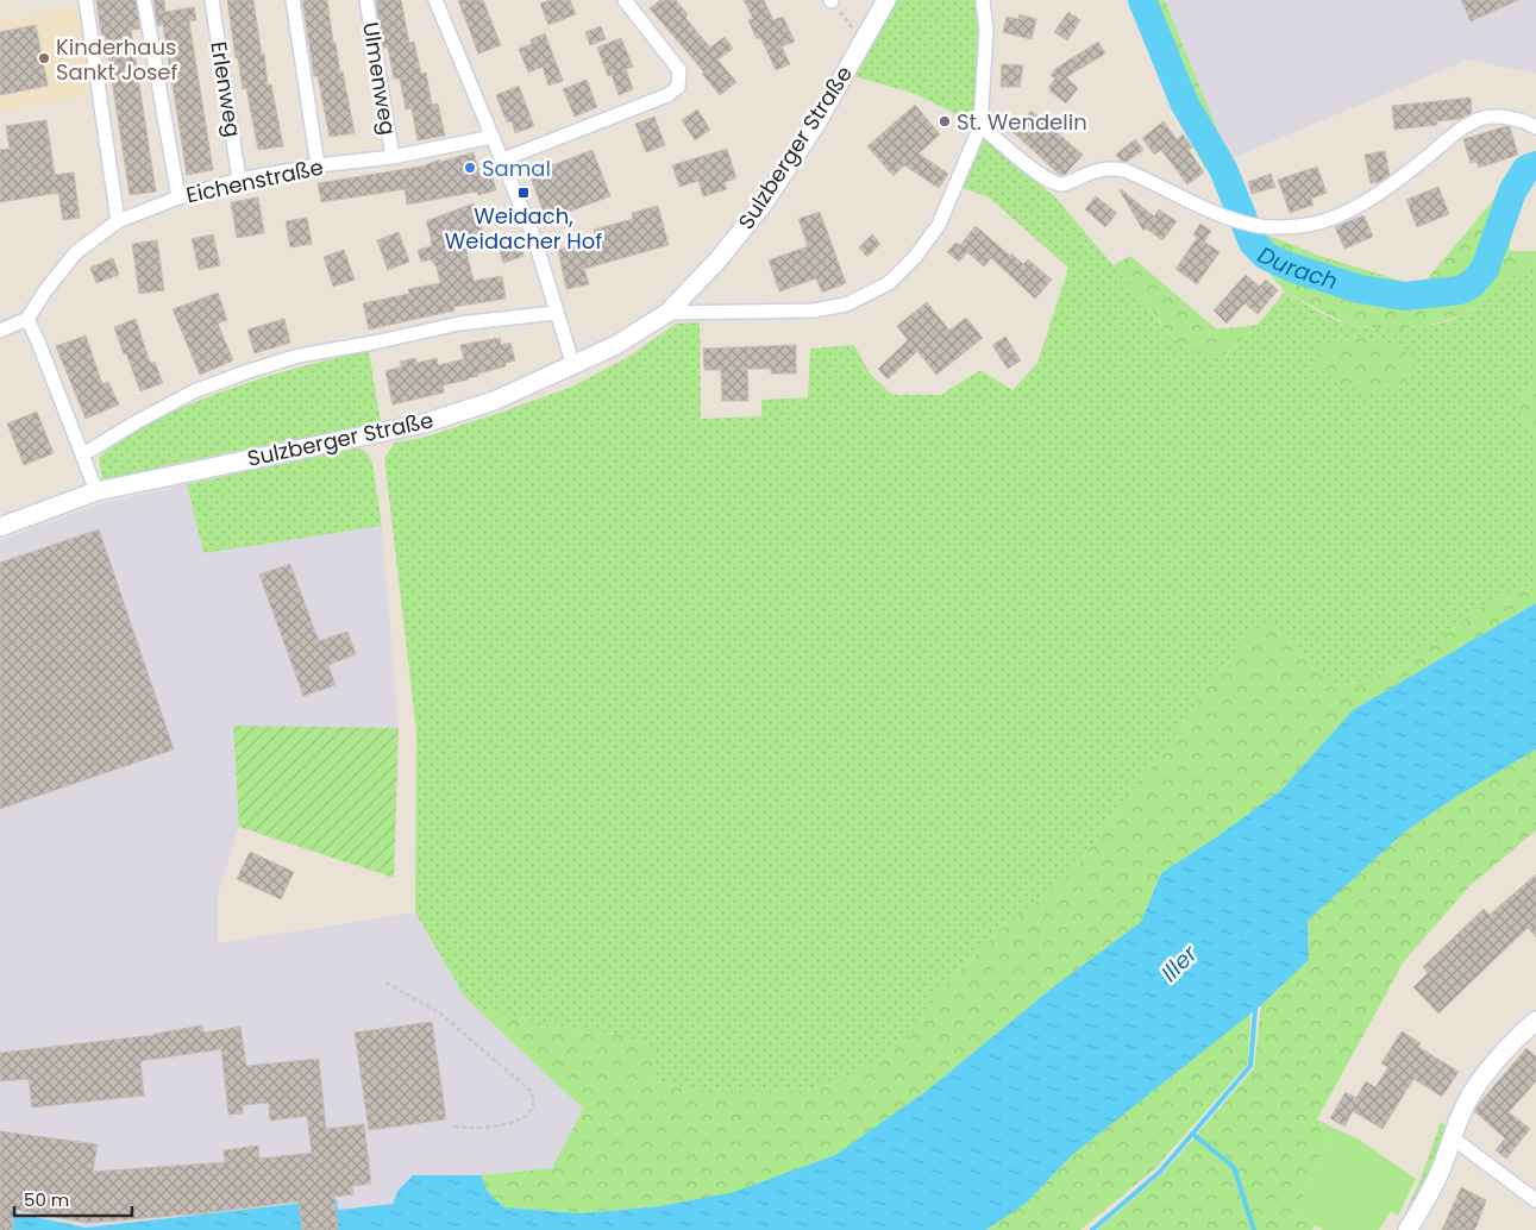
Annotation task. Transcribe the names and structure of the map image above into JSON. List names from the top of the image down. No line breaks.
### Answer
{"streets":{"street":["Ulmenweg","Erlenweg","Sulzberger Straße","Eichenstraße"]},"crossings":[["Ulmenweg","Eichenstraße"],["Erlenweg","Eichenstraße"]],"water":["Durach","Iller"],"places":{"other":["Kinderhaus Sankt Josef","St. Wendelin","Samal"],"transit":["Weidach, Weidacher Hof"]},"scale_bar":"50 m"}
